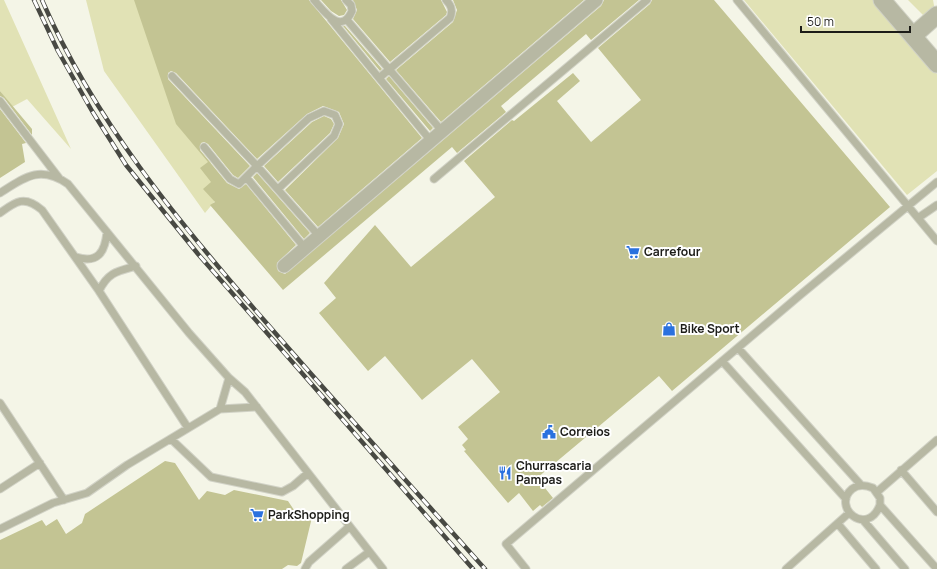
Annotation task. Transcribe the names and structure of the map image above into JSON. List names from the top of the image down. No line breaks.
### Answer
{"places":{"supermarket":["Carrefour","ParkShopping"],"shop":["Bike Sport"],"public building":["Correios"],"restaurant":["Churrascaria Pampas"]},"scale_bar":"50 m"}
